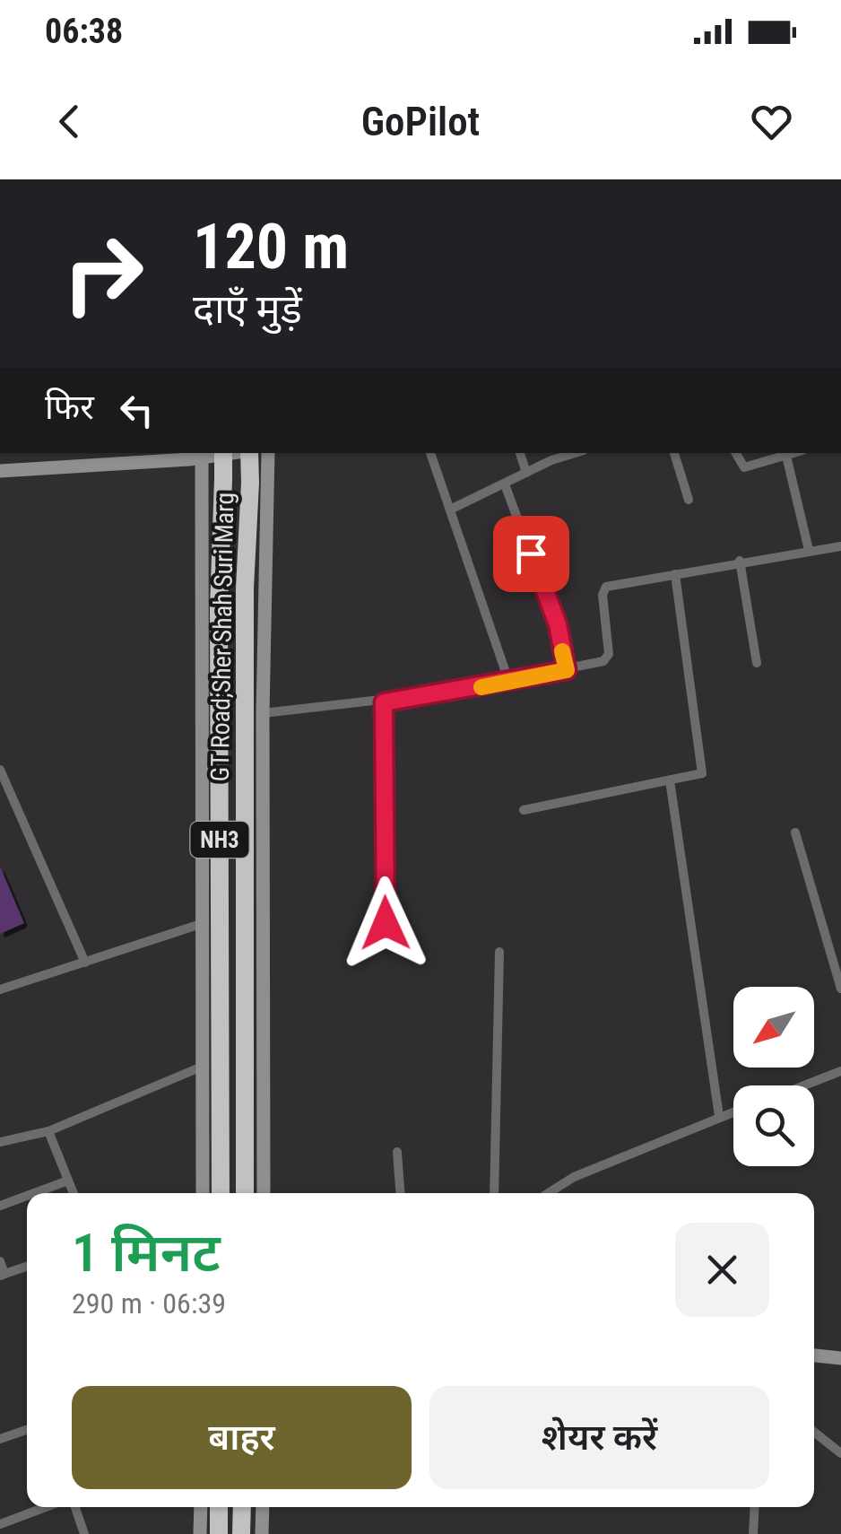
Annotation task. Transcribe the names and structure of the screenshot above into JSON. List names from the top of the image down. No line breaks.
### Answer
{"streets":{"highway":["GT Road;Sher Shah Suri Marg","NH3"]},"north":"bottom left","page":{"status":"06:38","header":"GoPilot","turn":["120 m","दाएँ मुड़ें"],"then":"फिर","heading":["1 मिनट","290 m · 06:39"],"buttons":["बाहर","शेयर करें"]}}
